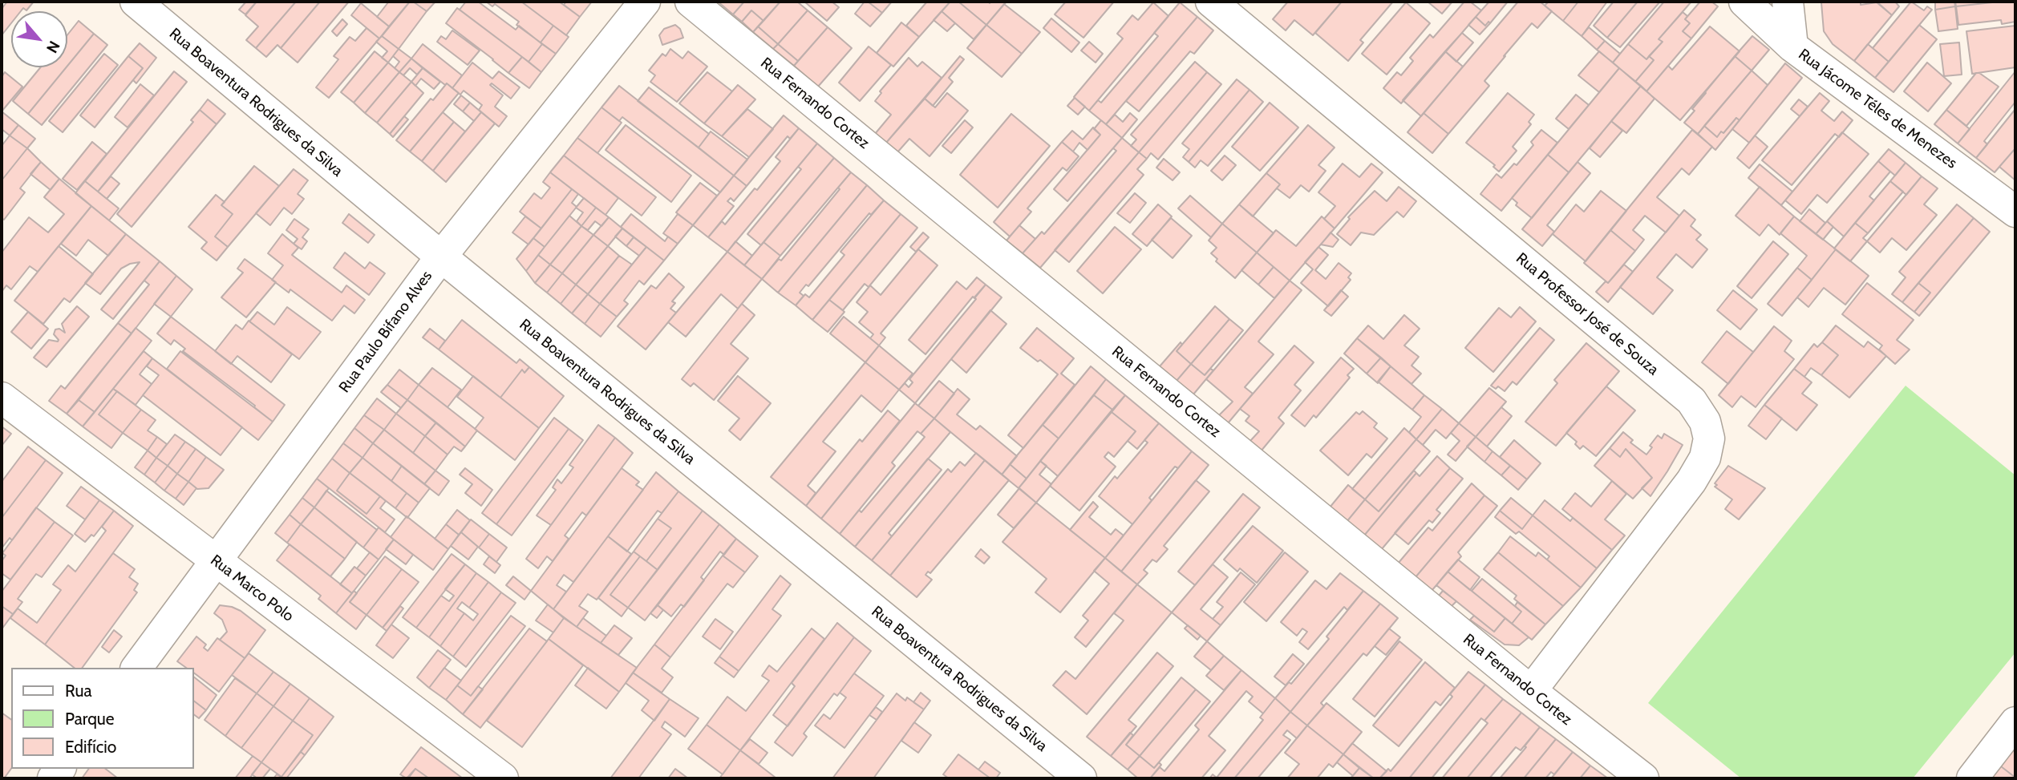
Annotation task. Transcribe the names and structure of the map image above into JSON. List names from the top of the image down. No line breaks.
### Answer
{"streets":{"street":["Rua Boaventura Rodrigues da Silva","Rua Fernando Cortez","Rua Jácome Téles de Menezes","Rua Professor José de Souza","Rua Paulo Bifano Alves","Rua Marco Polo"]},"crossings":[["Rua Boaventura Rodrigues da Silva","Rua Paulo Bifano Alves"],["Rua Fernando Cortez","Rua Professor José de Souza"],["Rua Paulo Bifano Alves","Rua Marco Polo"]],"legend":["Rua","Parque","Edifício"],"north":"bottom right"}
